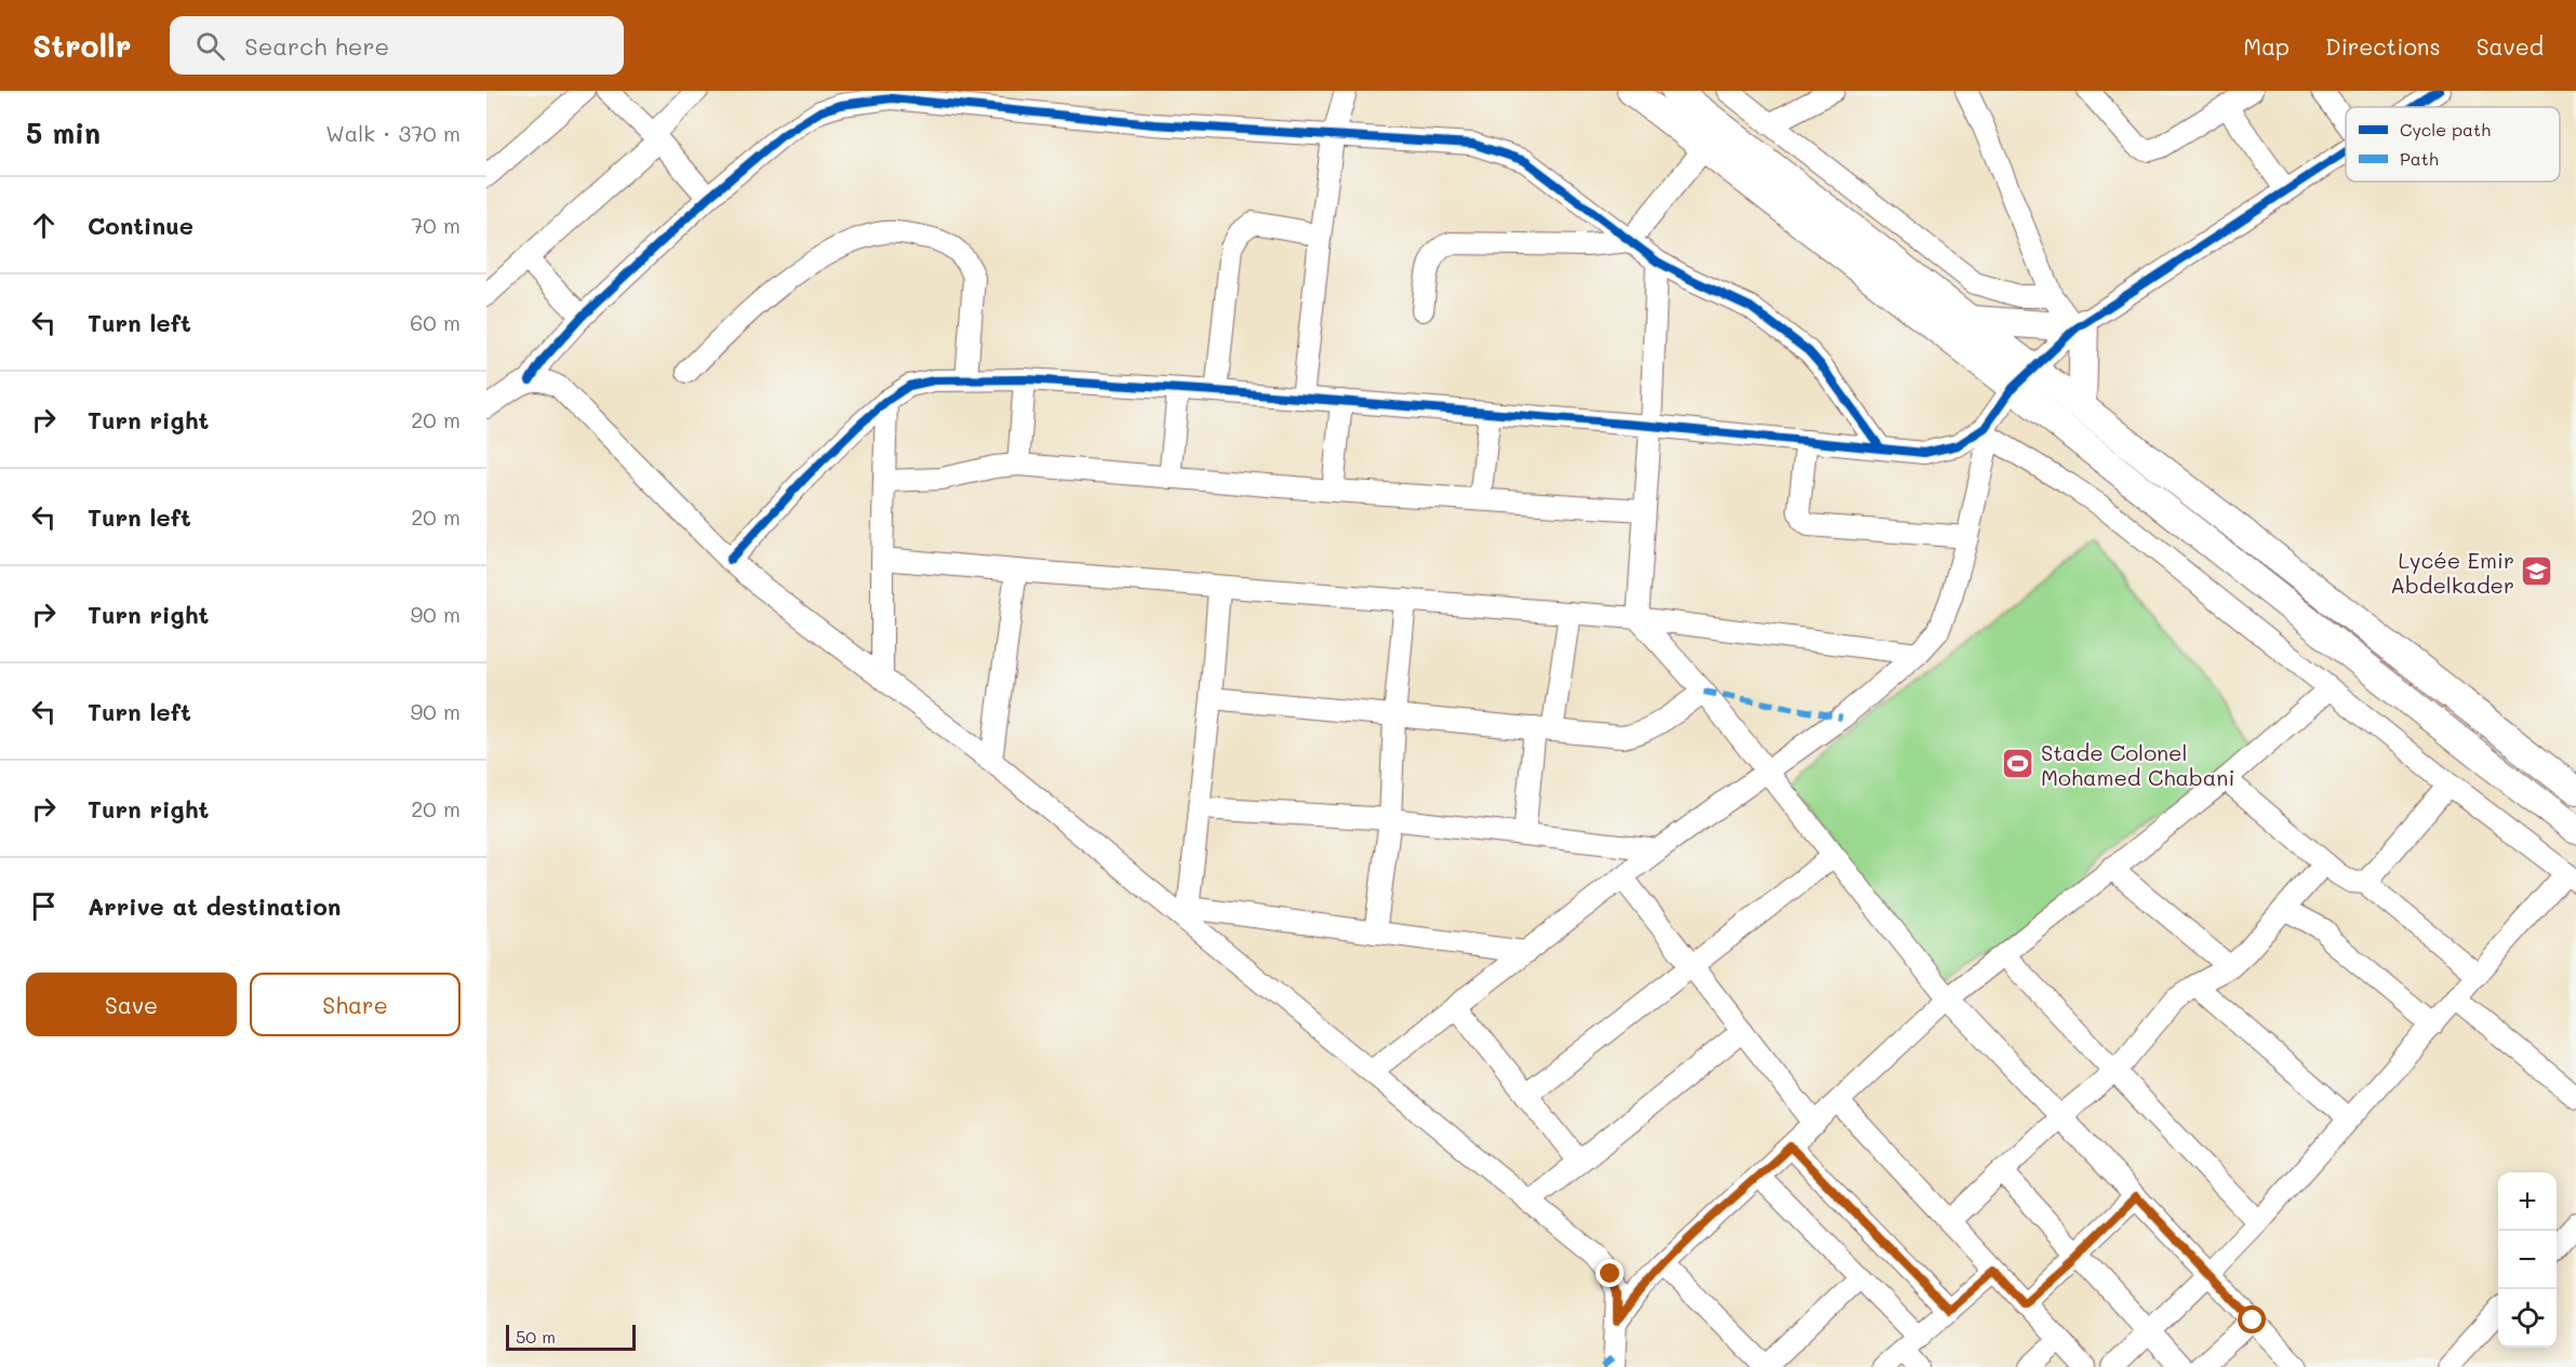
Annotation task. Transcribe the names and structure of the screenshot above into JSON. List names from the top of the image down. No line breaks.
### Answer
{"places":{"school or university":["Lycée Emir Abdelkader"],"sports":["Stade Colonel Mohamed Chabani"]},"legend":["Cycle path","Path"],"scale_bar":"50 m","page":{"header":"Strollr","search":"Search here","nav":["Map","Directions","Saved"],"heading":["5 min","Walk · 370 m"],"list":[["Continue","70 m"],["Turn left","60 m"],["Turn right","20 m"],["Turn left","20 m"],["Turn right","90 m"],["Turn left","90 m"],["Turn right","20 m"],"Arrive at destination"],"buttons":["Save","Share"],"map_buttons":["+","−"],"scale":"50 m"}}
